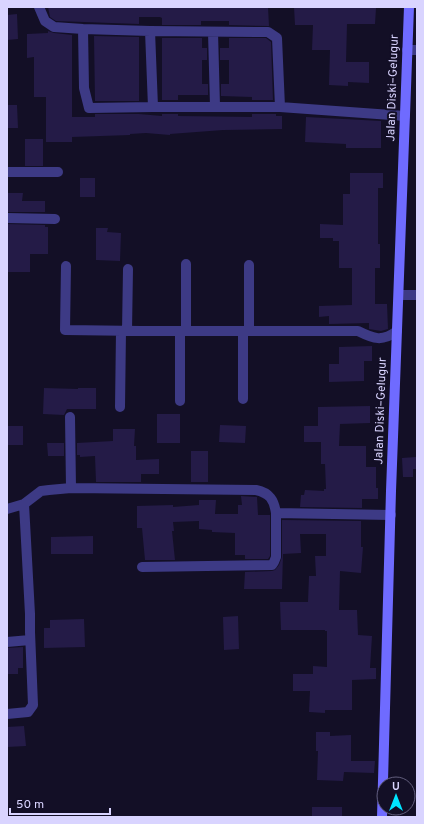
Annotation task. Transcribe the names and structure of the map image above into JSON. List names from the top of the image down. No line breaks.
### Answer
{"streets":{"main road":["Jalan Diski–Gelugur"]},"scale_bar":"50 m","north":"top"}
